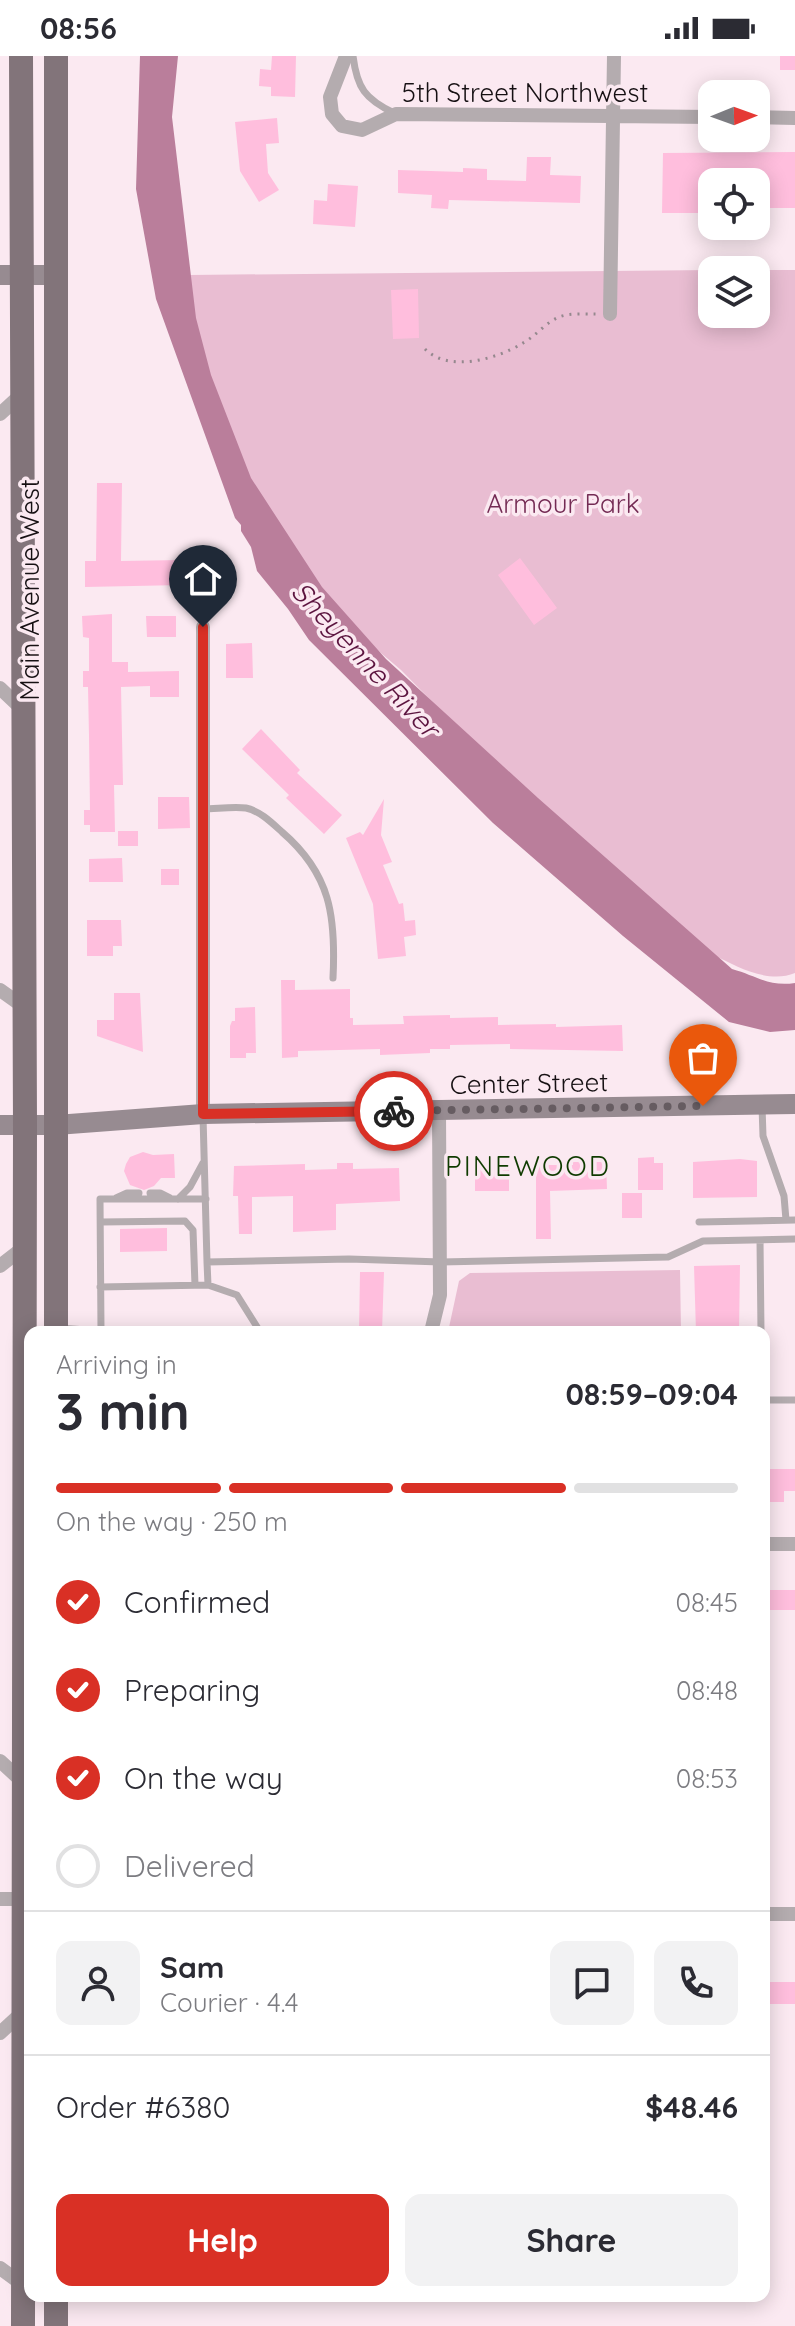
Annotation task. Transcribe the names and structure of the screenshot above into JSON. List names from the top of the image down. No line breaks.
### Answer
{"streets":{"main road":["Main Avenue West","Center Street"],"street":["5th Street Northwest"]},"crossings":[["Main Avenue West","Center Street"]],"districts":["PINEWOOD"],"water":["Sheyenne River"],"parks":["Armour Park"],"north":"right","page":{"status":"08:56","heading":["3 min","Arriving in","08:59–09:04"],"panel":["Sam","Courier · 4.4","Order #6380","$48.46"],"bar":"On the way · 250 m","list":[["Confirmed","08:45"],["Preparing","08:48"],["On the way","08:53"],"Delivered"],"buttons":["Help","Share"]}}
